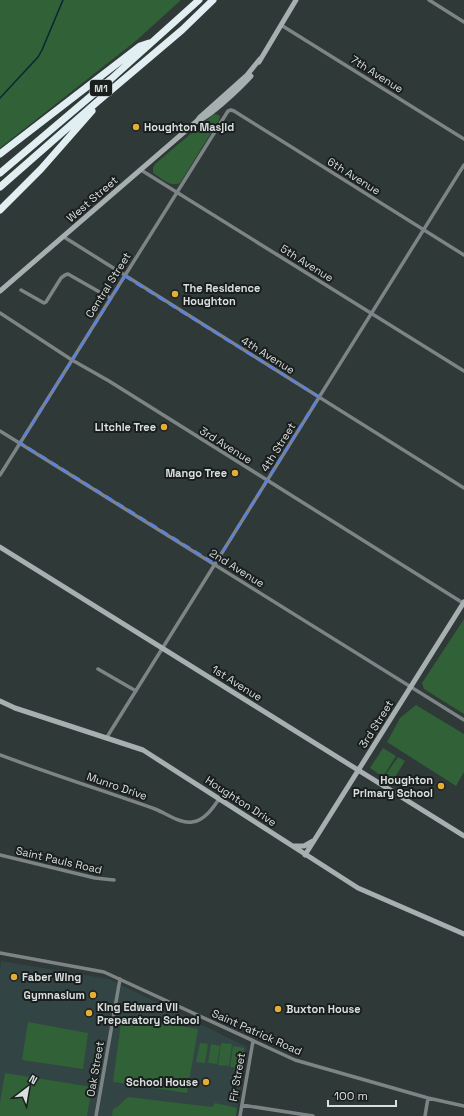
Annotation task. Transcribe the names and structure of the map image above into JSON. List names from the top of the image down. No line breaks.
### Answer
{"streets":{"highway":["M1"],"main road":["West Street","1st Avenue","3rd Street","Houghton Drive"],"street":["7th Avenue","6th Avenue","5th Avenue","Central Street","4th Avenue","3rd Avenue","4th Street","2nd Avenue","Munro Drive","Saint Pauls Road","Saint Patrick Road","Oak Street","Fir Street"]},"crossings":[["7th Avenue","West Street"],["6th Avenue","Central Street"],["6th Avenue","4th Street"],["West Street","5th Avenue"],["West Street","4th Avenue"],["5th Avenue","Central Street"],["5th Avenue","4th Street"],["Central Street","4th Avenue"],["Central Street","3rd Avenue"],["Central Street","2nd Avenue"],["4th Avenue","4th Street"],["3rd Avenue","4th Street"],["3rd Avenue","3rd Street"],["4th Street","2nd Avenue"],["4th Street","1st Avenue"],["4th Street","Houghton Drive"],["2nd Avenue","3rd Street"],["1st Avenue","3rd Street"],["3rd Street","Houghton Drive"],["Munro Drive","Houghton Drive"],["Saint Patrick Road","Oak Street"],["Saint Patrick Road","Fir Street"]],"places":["Houghton Masjid","The Residence Houghton","Litchie Tree","Mango Tree","Houghton Primary School","Faber Wing","Gymnasium","Buxton House","King Edward VII Preparatory School","School House"],"scale_bar":"100 m","north":"top right"}
